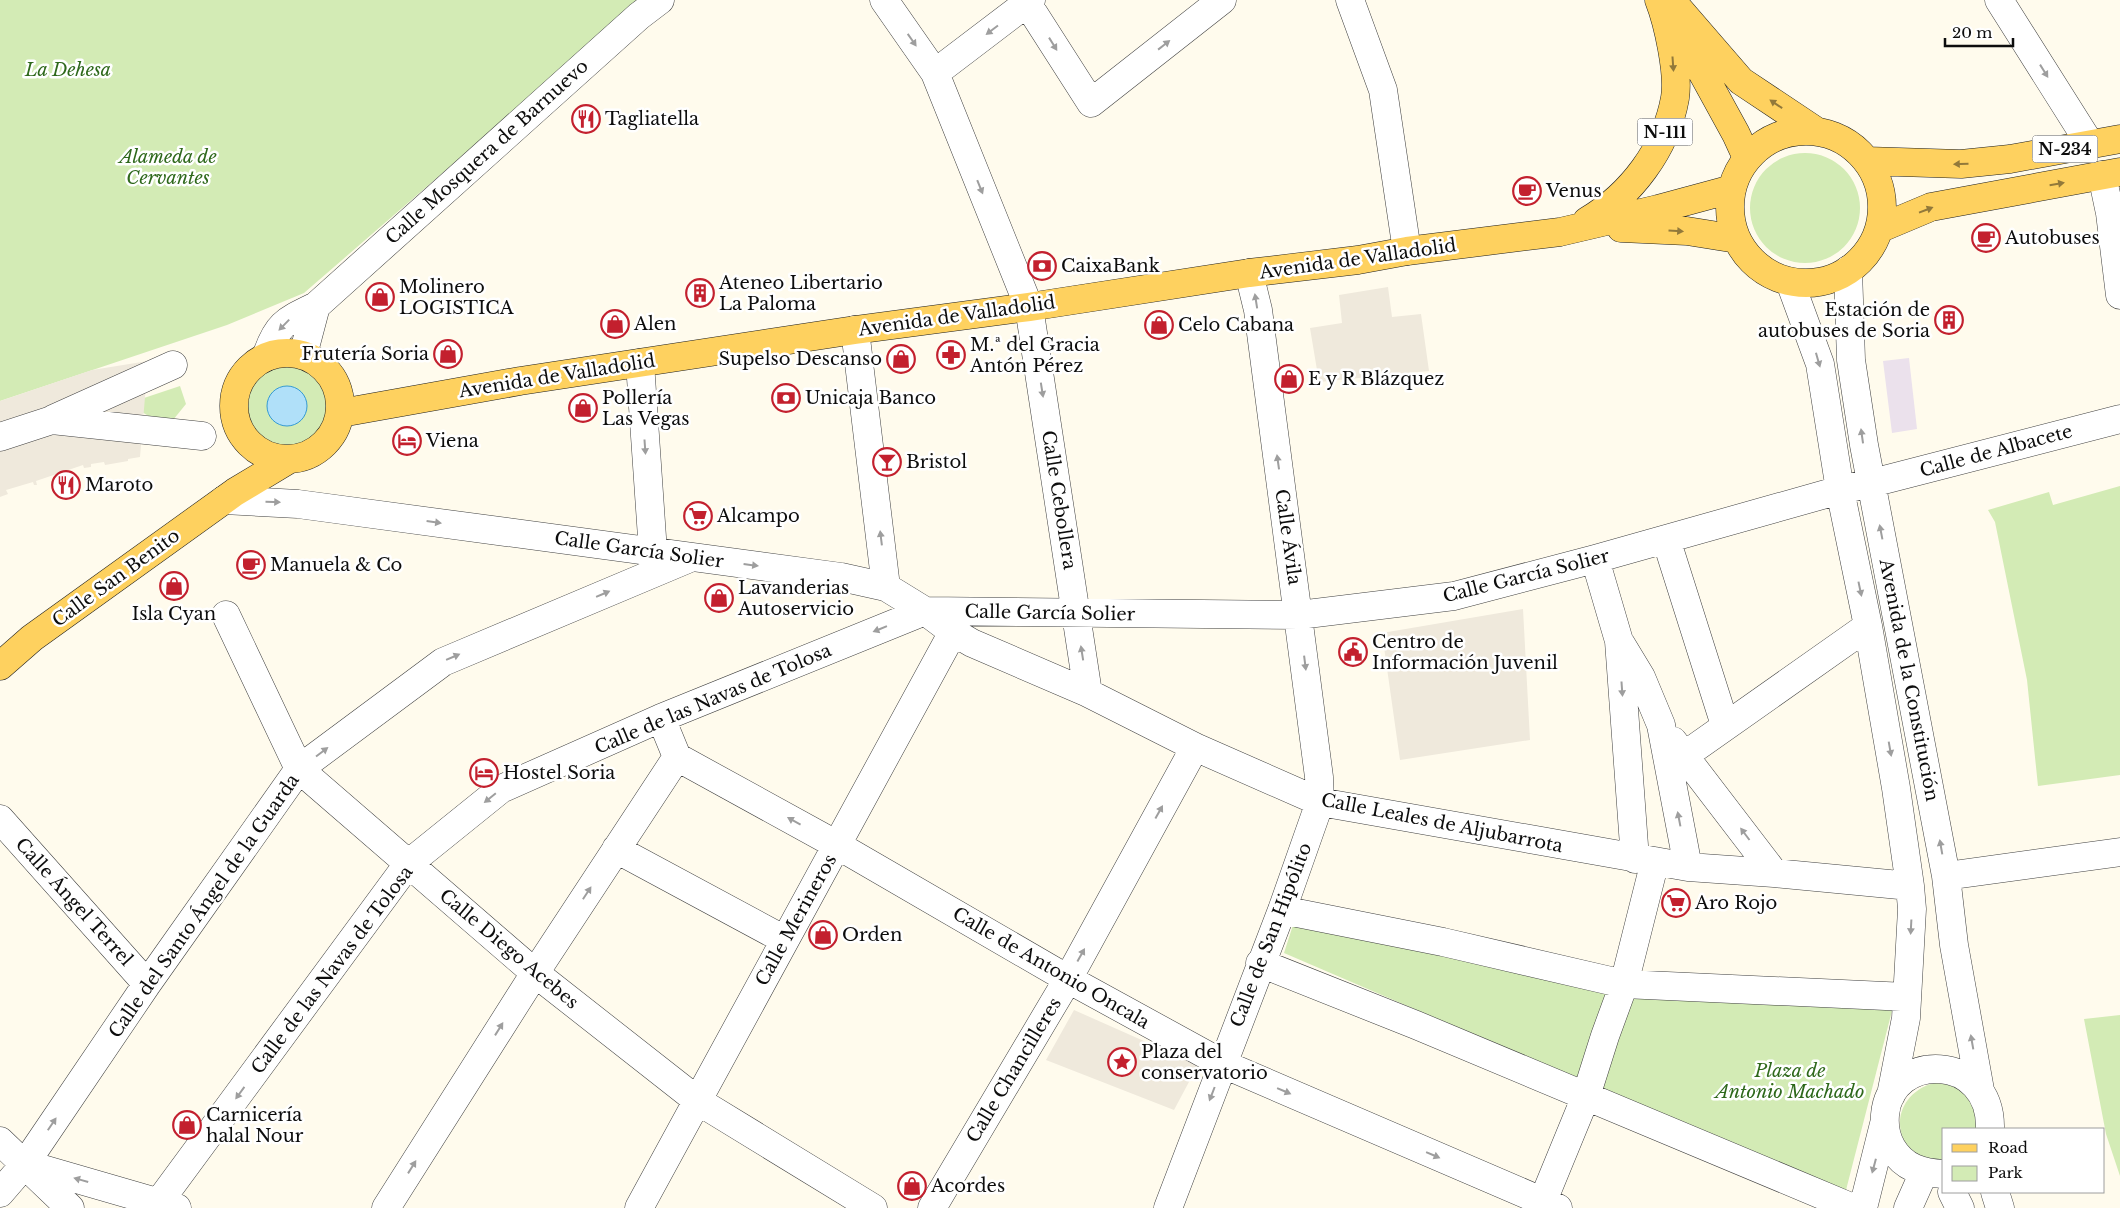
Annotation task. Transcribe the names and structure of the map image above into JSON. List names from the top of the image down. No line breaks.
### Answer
{"streets":{"main road":["N-111","N-234","Avenida de Valladolid","Calle San Benito"],"street":["Calle Mosquera de Barnuevo","Calle de Albacete","Calle Cebollera","Calle Ávila","Calle García Solier","Avenida de la Constitución","Calle de las Navas de Tolosa","Calle Leales de Aljubarrota","Calle Ángel Terrel","Calle del Santo Ángel de la Guarda","Calle Merineros","Calle de San Hipólito","Calle Diego Acebes","Calle de Antonio Oncala","Calle Chancilleres"]},"crossings":[["N-111","N-234"],["N-111","Avenida de Valladolid"],["N-111","Avenida de la Constitución"],["N-234","Avenida de la Constitución"],["Calle Mosquera de Barnuevo","Avenida de Valladolid"],["Calle Mosquera de Barnuevo","Calle San Benito"],["Avenida de Valladolid","Calle Cebollera"],["Avenida de Valladolid","Calle Ávila"],["Avenida de Valladolid","Calle San Benito"],["Calle de Albacete","Calle García Solier"],["Calle de Albacete","Avenida de la Constitución"],["Calle Cebollera","Calle García Solier"],["Calle Cebollera","Calle Leales de Aljubarrota"],["Calle Ávila","Calle García Solier"],["Calle Ávila","Calle Leales de Aljubarrota"],["Calle Ávila","Calle de San Hipólito"],["Calle García Solier","Calle San Benito"],["Calle García Solier","Avenida de la Constitución"],["Calle García Solier","Calle de las Navas de Tolosa"],["Calle García Solier","Calle Leales de Aljubarrota"],["Calle García Solier","Calle del Santo Ángel de la Guarda"],["Avenida de la Constitución","Calle Leales de Aljubarrota"],["Calle de las Navas de Tolosa","Calle Leales de Aljubarrota"],["Calle de las Navas de Tolosa","Calle Diego Acebes"],["Calle Leales de Aljubarrota","Calle Merineros"],["Calle Leales de Aljubarrota","Calle de San Hipólito"],["Calle Leales de Aljubarrota","Calle Chancilleres"],["Calle Ángel Terrel","Calle del Santo Ángel de la Guarda"],["Calle del Santo Ángel de la Guarda","Calle Diego Acebes"],["Calle Merineros","Calle Diego Acebes"],["Calle Merineros","Calle de Antonio Oncala"],["Calle de San Hipólito","Calle de Antonio Oncala"],["Calle de Antonio Oncala","Calle Chancilleres"]],"one_way":["Calle García Solier","Calle del Santo Ángel de la Guarda","Calle de San Hipólito","Calle Chancilleres"],"parks":["La Dehesa","Alameda de Cervantes","Plaza de Antonio Machado"],"places":{"restaurant":["Tagliatella","Maroto"],"cafe":["Venus","Autobuses","Manuela & Co"],"bank":["CaixaBank","Unicaja Banco"],"building":["Ateneo Libertario La Paloma","Estación de autobuses de Soria"],"shop":["Molinero LOGISTICA","Alen","Celo Cabana","Frutería Soria","Supelso Descanso","E y R Blázquez","Pollería Las Vegas","Isla Cyan","Lavanderias Autoservicio","Orden","Carnicería halal Nour","Acordes"],"pharmacy":["M.ª del Gracia Antón Pérez"],"hotel":["Viena","Hostel Soria"],"bar":["Bristol"],"supermarket":["Alcampo","Aro Rojo"],"public building":["Centro de Información Juvenil"],"place":["Plaza del conservatorio"]},"legend":["Road","Park"],"scale_bar":"20 m"}
